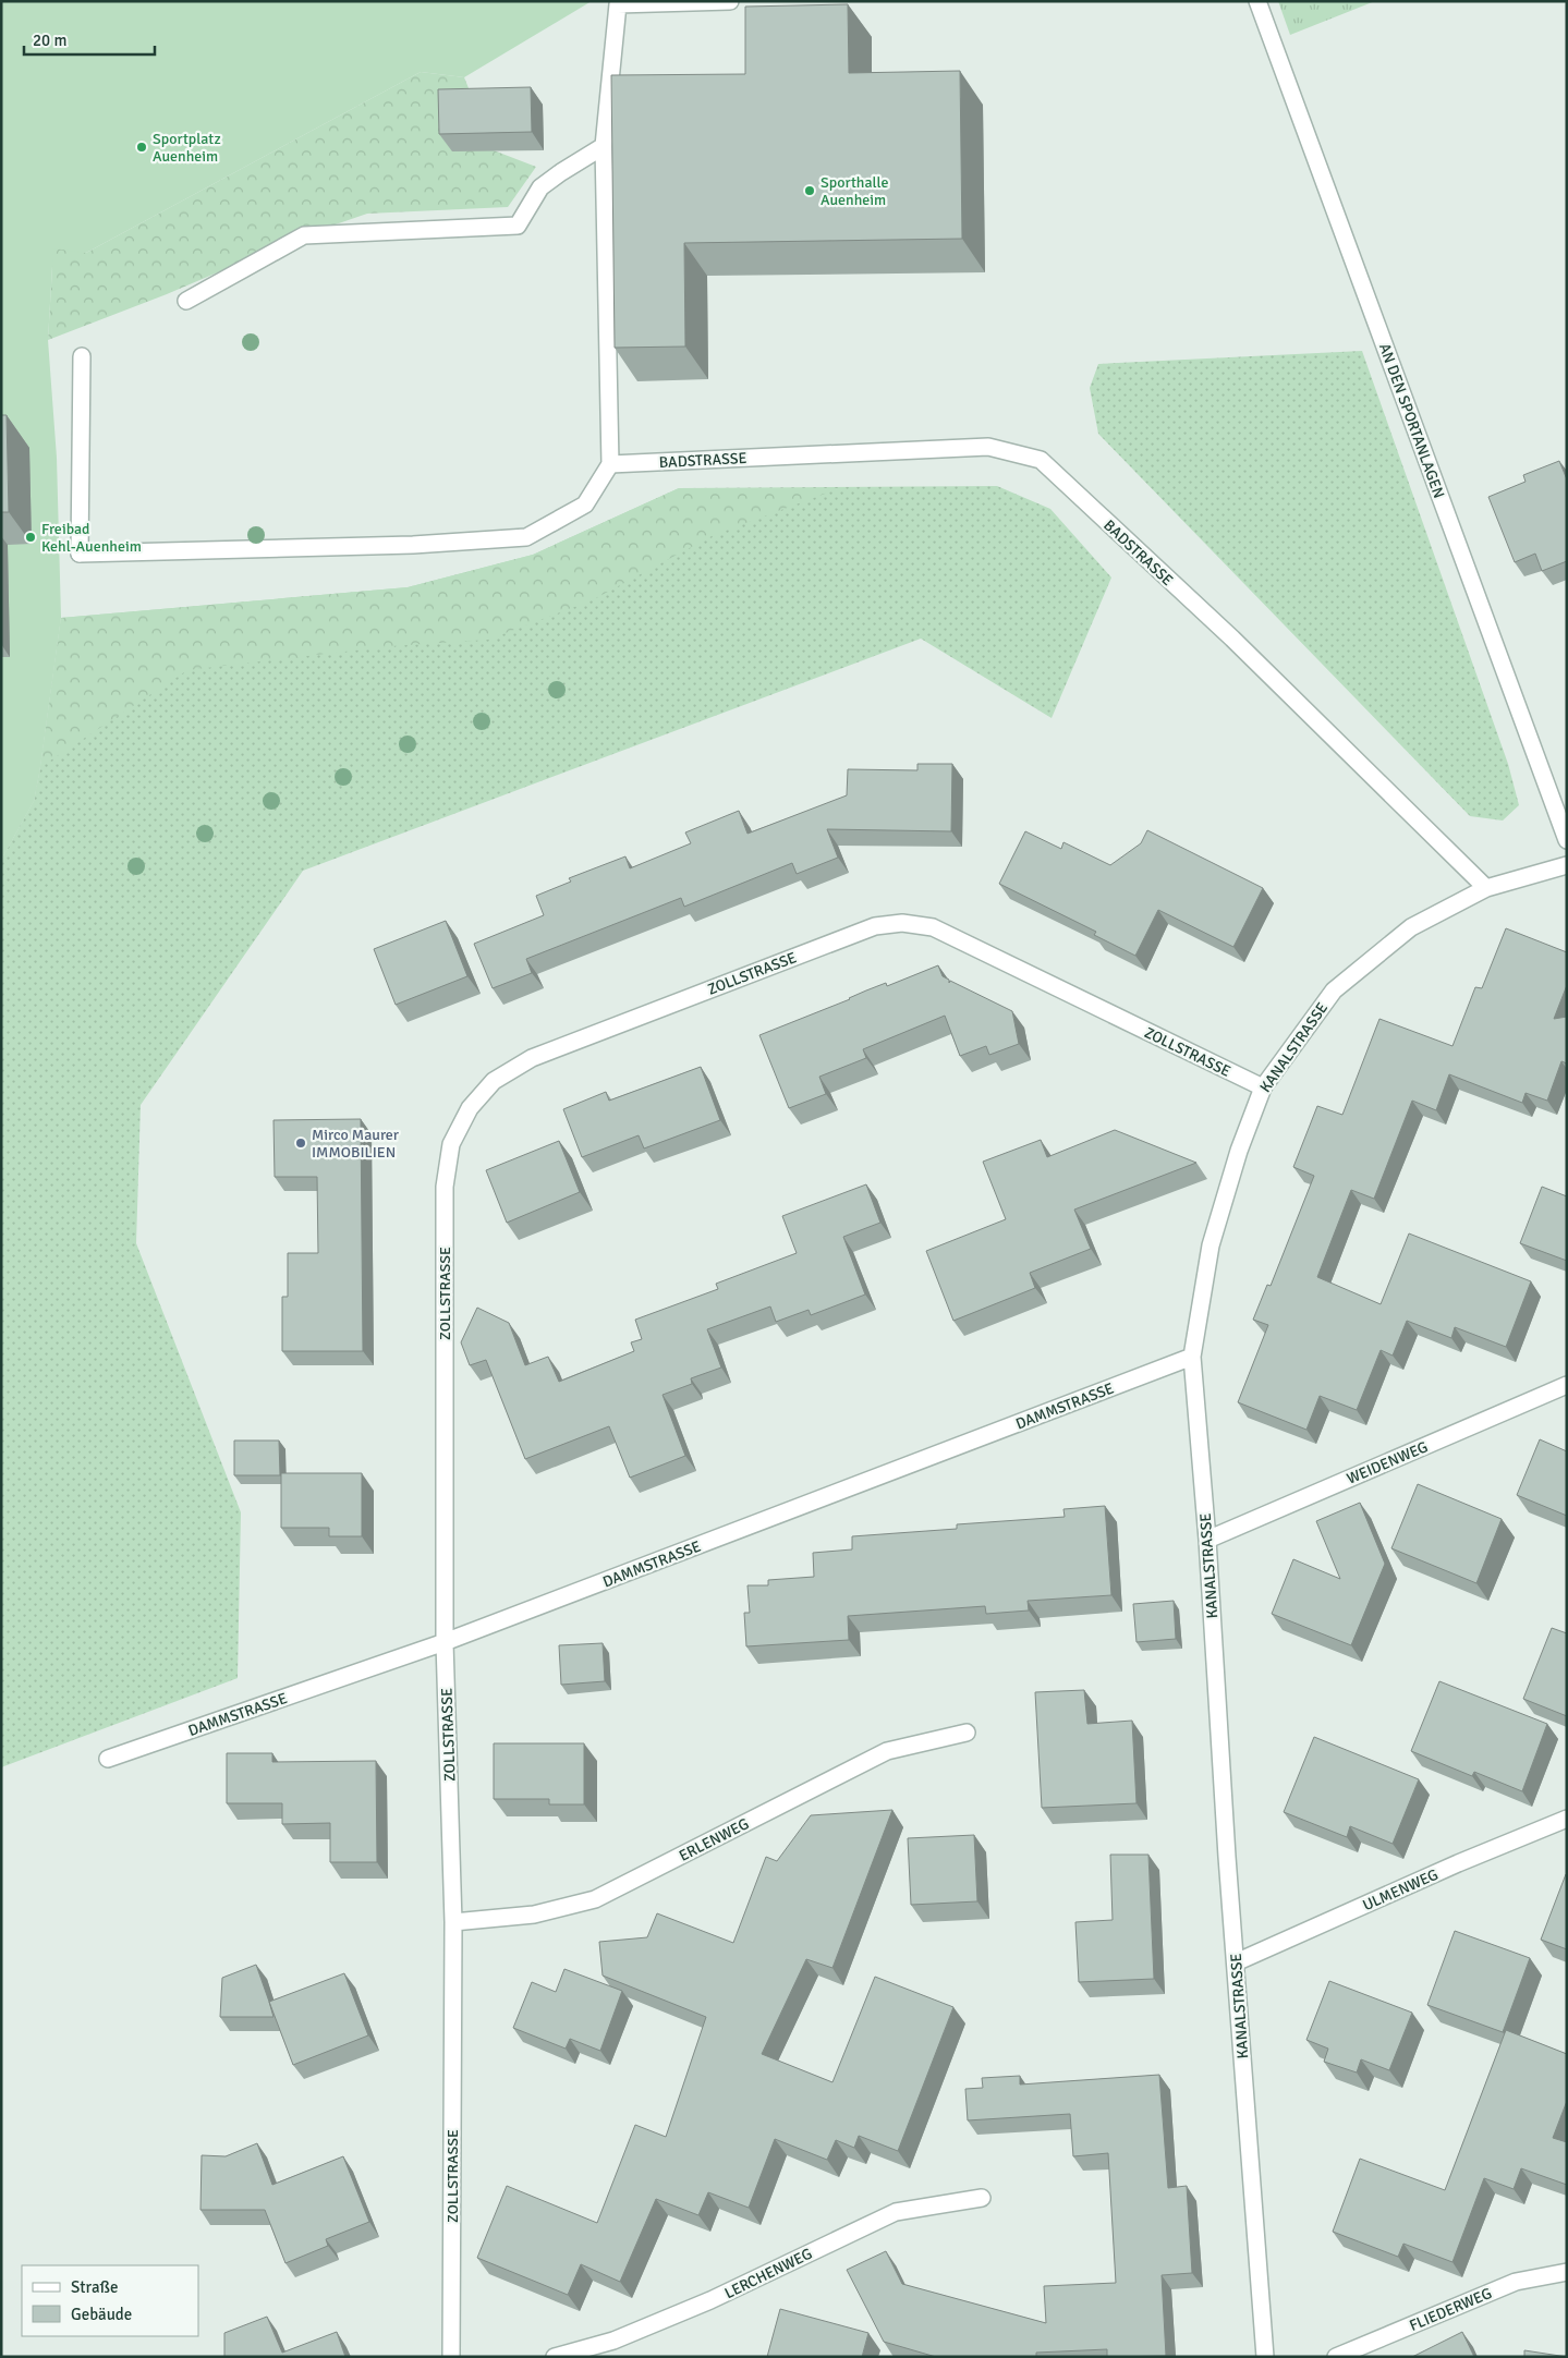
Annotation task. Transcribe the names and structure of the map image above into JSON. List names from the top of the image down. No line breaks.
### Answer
{"streets":{"street":["AN DEN SPORTANLAGEN","BADSTRASSE","ZOLLSTRASSE","KANALSTRASSE","DAMMSTRASSE","WEIDENWEG","ERLENWEG","ULMENWEG","LERCHENWEG","FLIEDERWEG"]},"crossings":[["BADSTRASSE","KANALSTRASSE"],["ZOLLSTRASSE","KANALSTRASSE"],["ZOLLSTRASSE","DAMMSTRASSE"],["ZOLLSTRASSE","ERLENWEG"],["KANALSTRASSE","DAMMSTRASSE"],["KANALSTRASSE","WEIDENWEG"],["KANALSTRASSE","ULMENWEG"]],"places":["Sportplatz Auenheim","Sporthalle Auenheim","Freibad Kehl-Auenheim","Mirco Maurer IMMOBILIEN"],"legend":["Straße","Gebäude"],"scale_bar":"20 m"}
